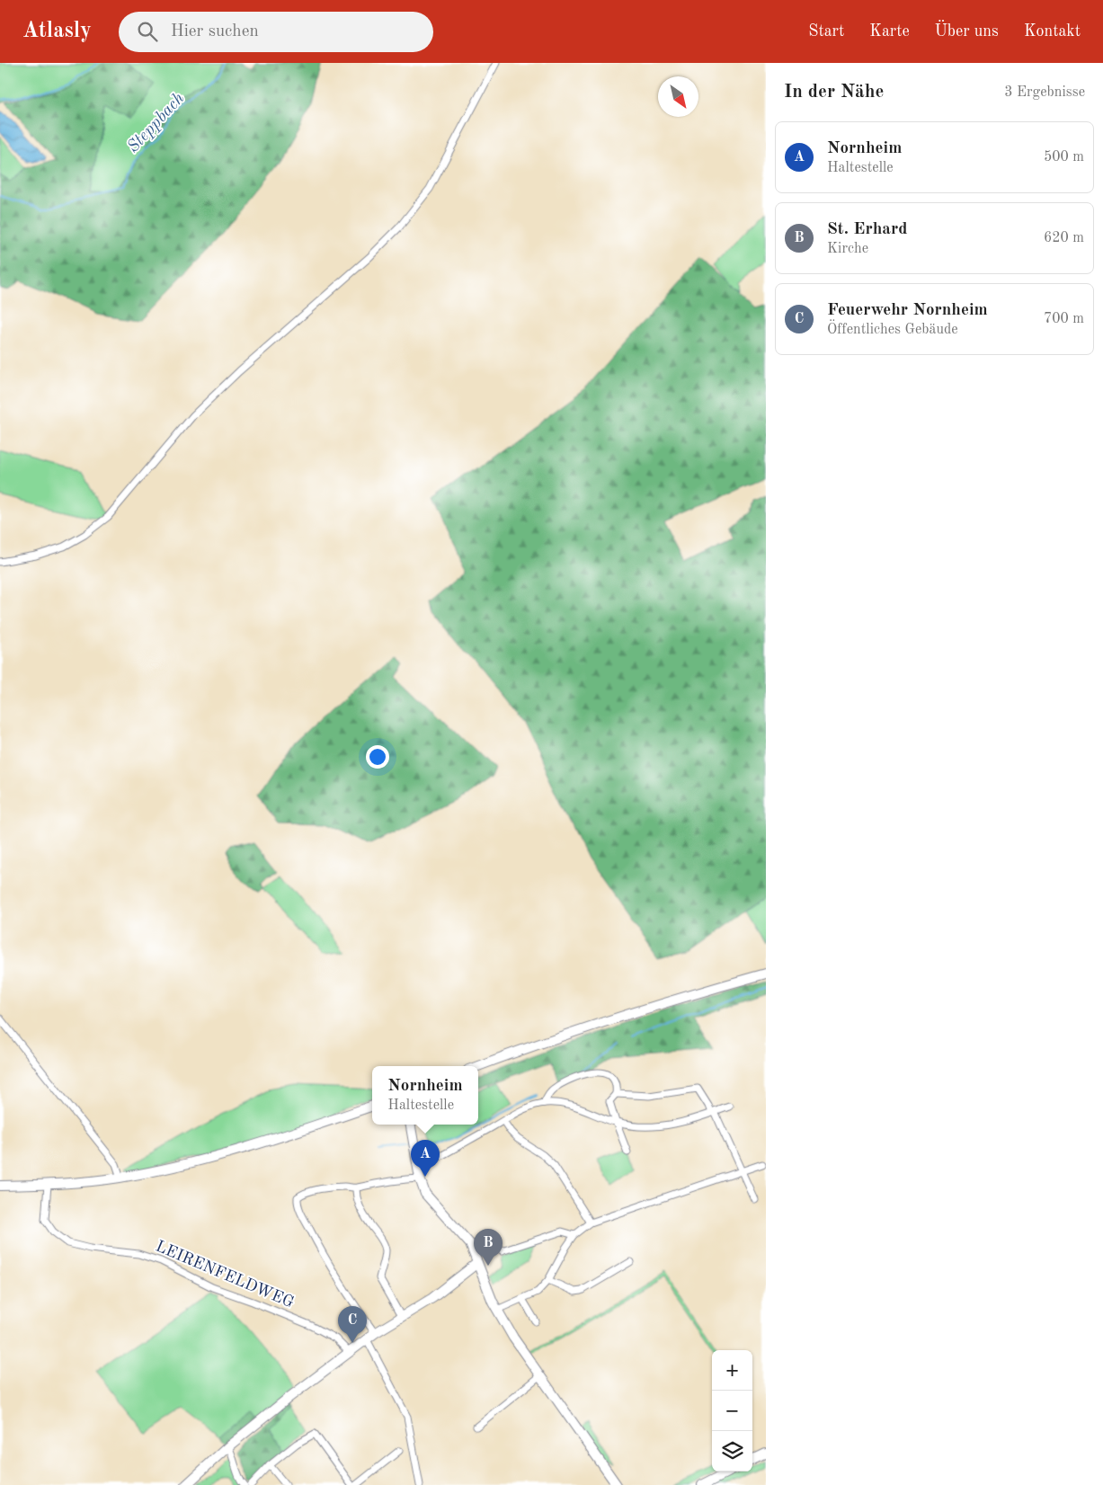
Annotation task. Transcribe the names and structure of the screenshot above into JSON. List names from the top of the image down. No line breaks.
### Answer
{"streets":{"street":["LEIRENFELDWEG"]},"water":["Steppbach"],"north":"bottom right","page":{"header":"Atlasly","search":"Hier suchen","nav":["Start","Karte","Über uns","Kontakt"],"heading":["In der Nähe","3 Ergebnisse"],"list":[{"mark":"A","name":"Nornheim","note":"Haltestelle","value":"500 m"},{"mark":"B","name":"St. Erhard","note":"Kirche","value":"620 m"},{"mark":"C","name":"Feuerwehr Nornheim","note":"Öffentliches Gebäude","value":"700 m"}],"popup":["Nornheim","Haltestelle"],"pins":["A","B","C"],"map_buttons":["+","−"]}}
